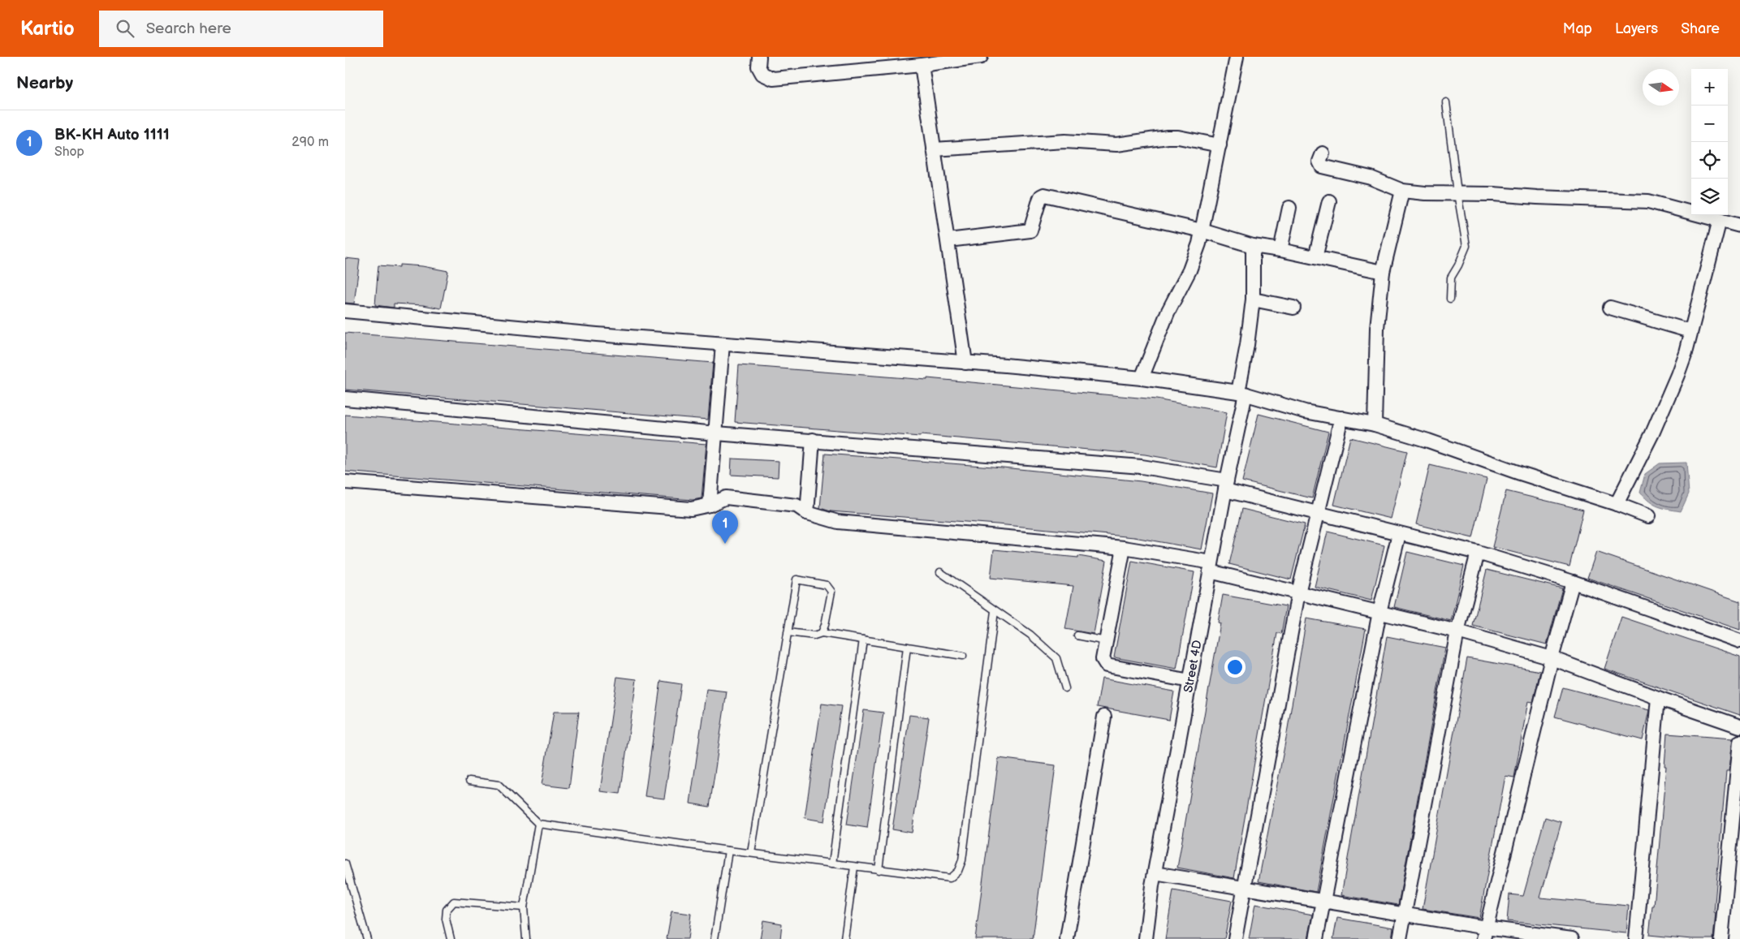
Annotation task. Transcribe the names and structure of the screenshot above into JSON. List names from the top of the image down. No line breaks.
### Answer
{"streets":{"street":["Street 4D"]},"north":"right","page":{"header":"Kartio","search":"Search here","nav":["Map","Layers","Share"],"heading":"Nearby","map_buttons":["+","−"],"list":[{"mark":"1","name":"BK-KH Auto 1111","note":"Shop","value":"290 m"}],"pins":"1"}}
